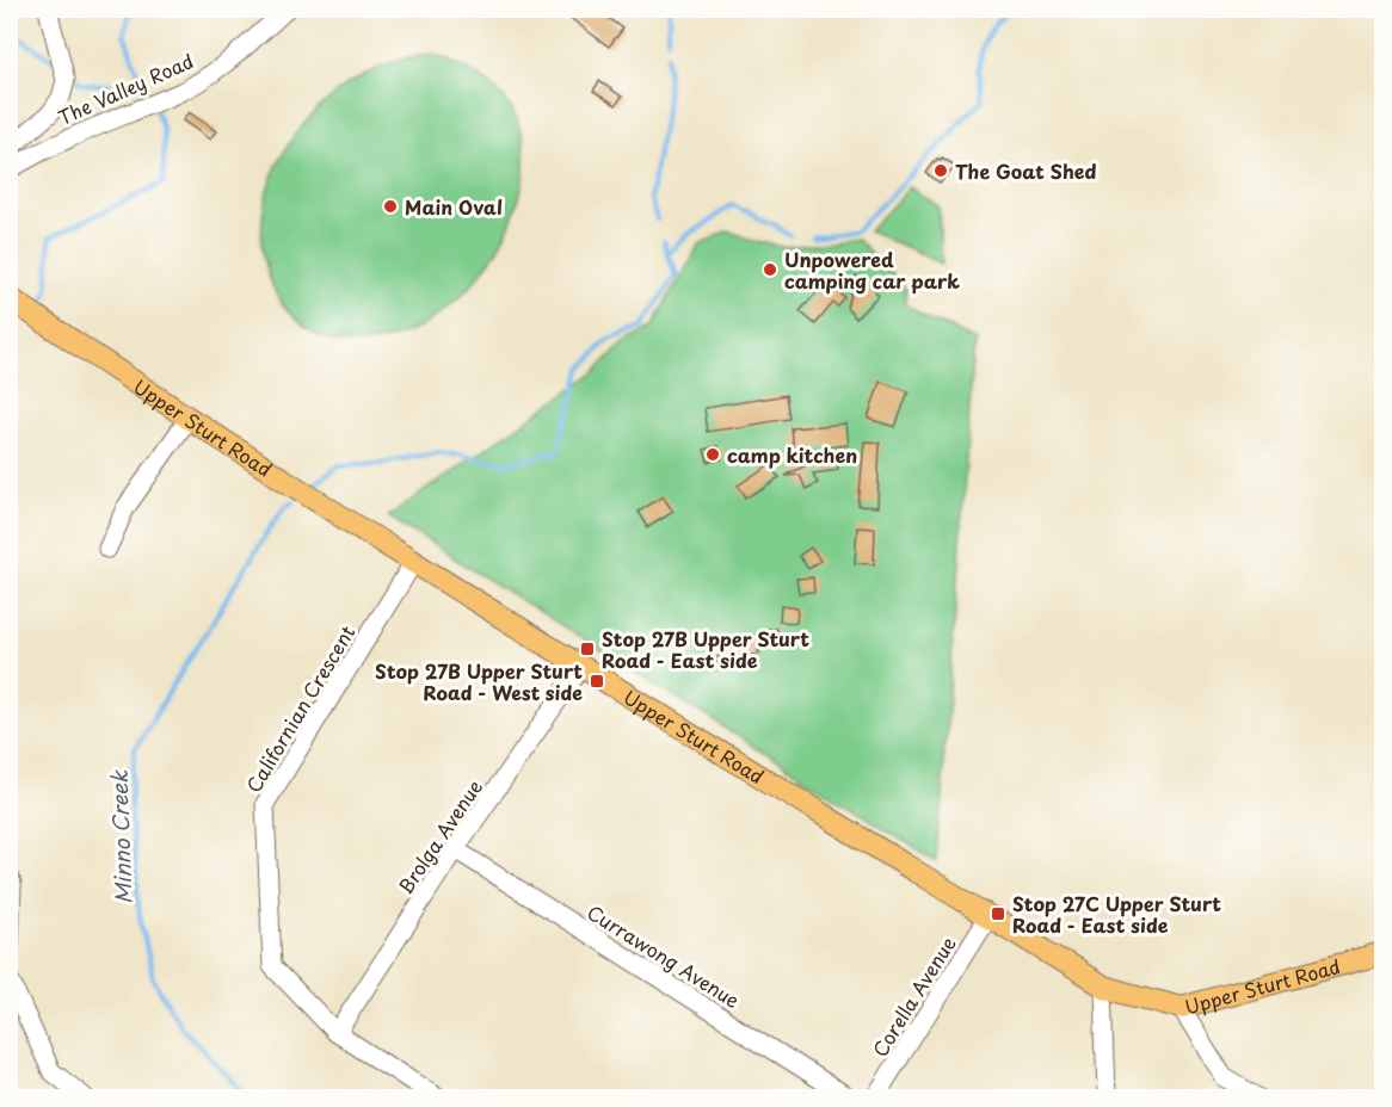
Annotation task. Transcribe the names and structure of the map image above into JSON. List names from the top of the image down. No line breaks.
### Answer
{"streets":{"main road":["Upper Sturt Road"],"street":["The Valley Road","Californian Crescent","Brolga Avenue","Currawong Avenue","Corella Avenue"]},"crossings":[["Upper Sturt Road","Californian Crescent"],["Upper Sturt Road","Brolga Avenue"],["Upper Sturt Road","Corella Avenue"],["Californian Crescent","Brolga Avenue"],["Brolga Avenue","Currawong Avenue"]],"water":["Minno Creek"],"places":{"other":["The Goat Shed","Main Oval","Unpowered camping car park","camp kitchen"],"transit":["Stop 27B Upper Sturt Road - East side","Stop 27B Upper Sturt Road - West side","Stop 27C Upper Sturt Road - East side"]}}
